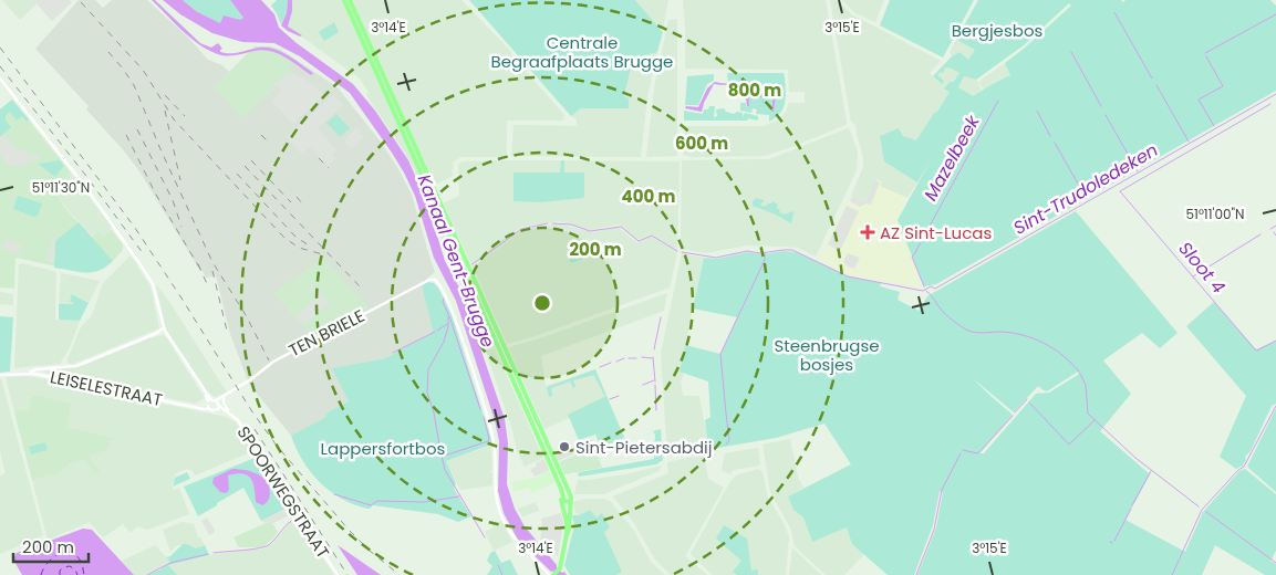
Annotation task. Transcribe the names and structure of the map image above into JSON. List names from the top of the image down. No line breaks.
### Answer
{"streets":{"street":["TEN BRIELE","LEISELESTRAAT","SPOORWEGSTRAAT"]},"crossings":[["TEN BRIELE","SPOORWEGSTRAAT"]],"water":["Mazelbeek","Sint-Trudoledeken","Kanaal Gent-Brugge","Sloot 4"],"parks":["Bergjesbos","Centrale Begraafplaats Brugge","Steenbrugse bosjes","Lappersfortbos"],"places":{"health":["AZ Sint-Lucas"],"other":["Sint-Pietersabdij"]},"scale_bar":"200 m","coordinates":["3°14'E","3°15'E","51°11'30\"N","51°11'00\"N"],"rings":["800 m","600 m","400 m","200 m"]}
